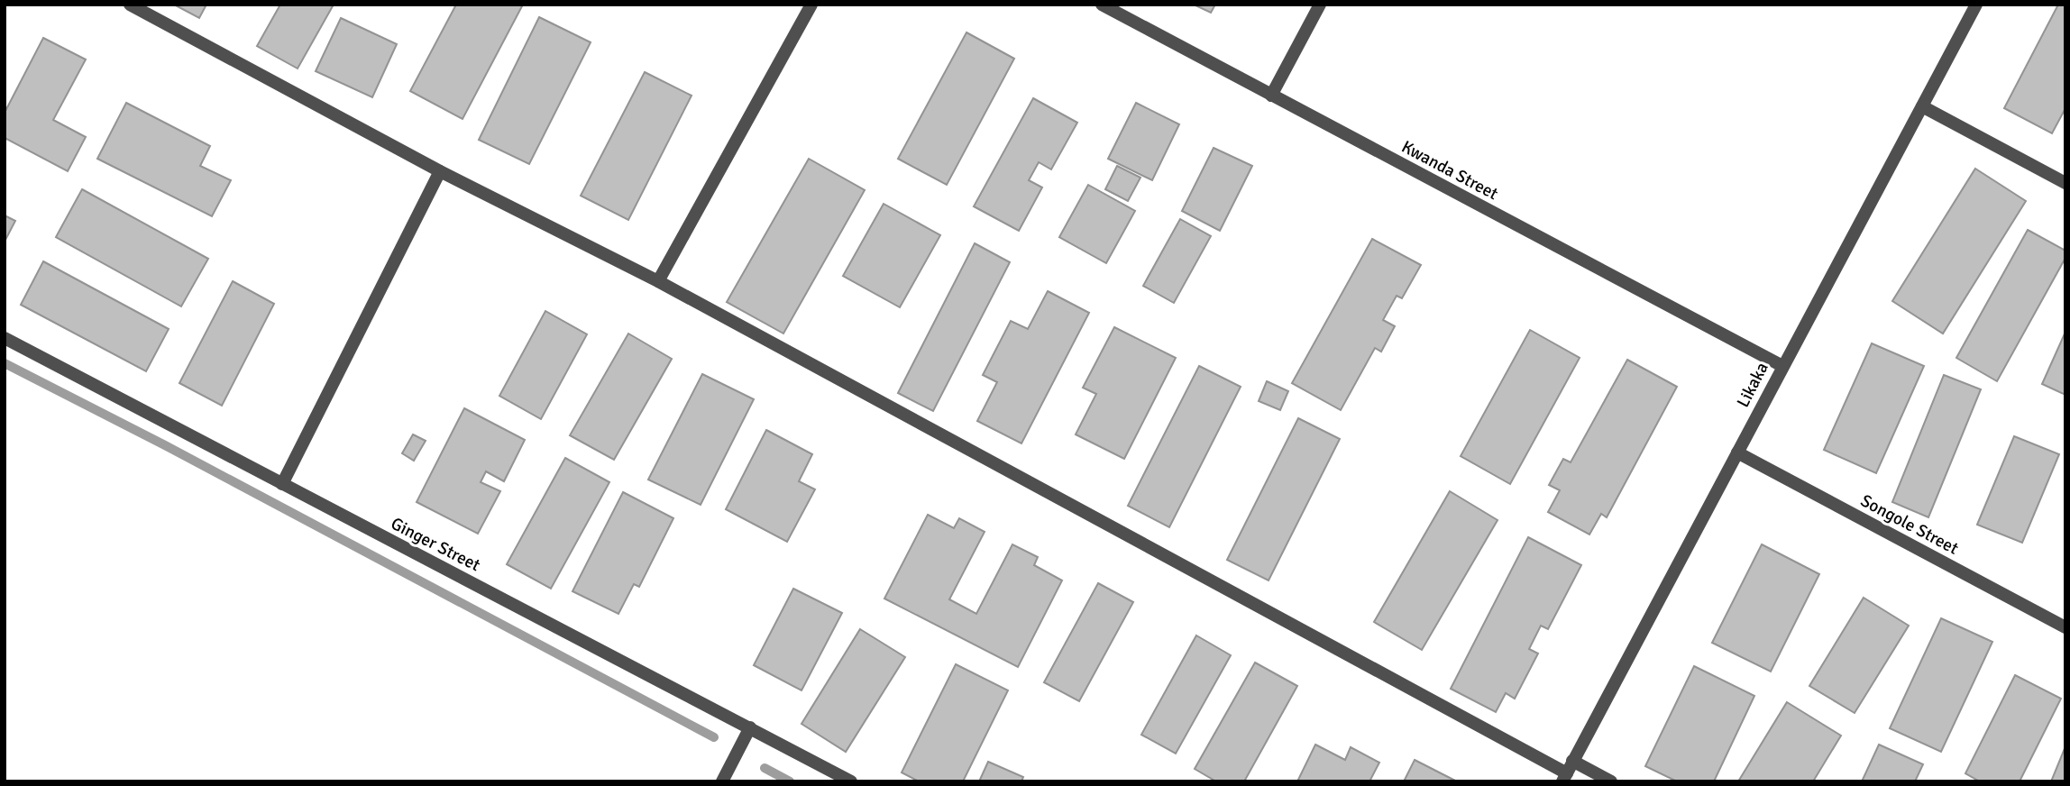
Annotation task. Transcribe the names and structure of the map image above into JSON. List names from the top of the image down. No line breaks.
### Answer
{"streets":{"street":["Kwanda Street","Likaka","Songole Street","Ginger Street"]},"crossings":[["Kwanda Street","Likaka"],["Likaka","Songole Street"]]}
